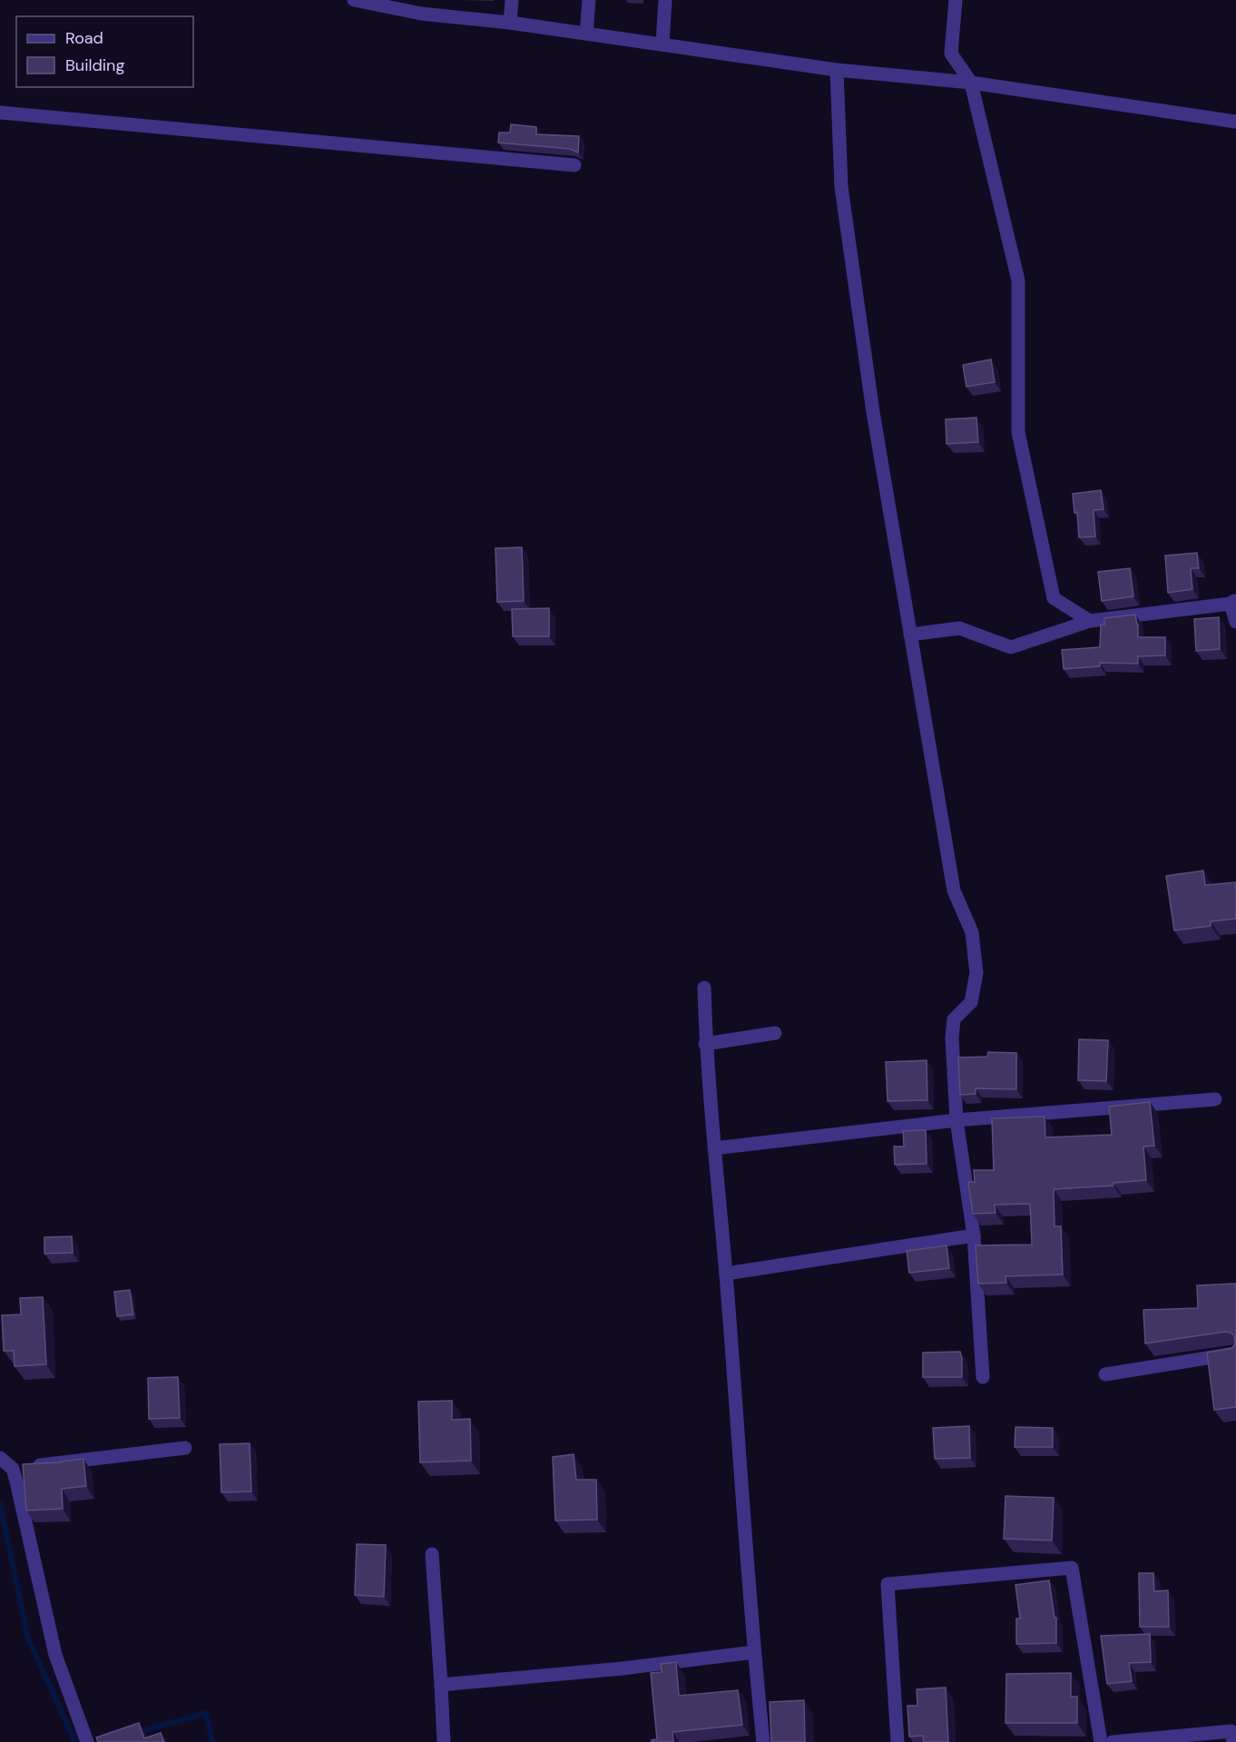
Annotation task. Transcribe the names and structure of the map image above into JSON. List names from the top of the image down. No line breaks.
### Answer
{"legend":["Road","Building"]}
